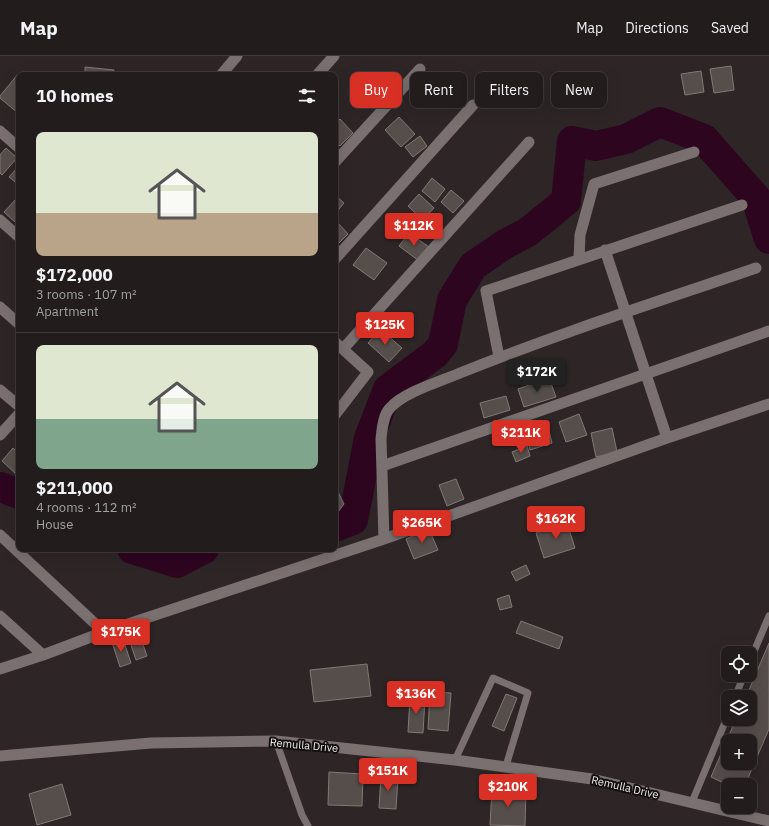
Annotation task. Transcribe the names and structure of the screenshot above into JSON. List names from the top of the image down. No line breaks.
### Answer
{"streets":{"street":["Remulla Drive"]},"page":{"header":"Map","nav":["Map","Directions","Saved"],"chip":["Buy","Rent","Filters","New"],"heading":"10 homes","list":[{"name":"$172,000","note":"3 rooms · 107 m² · Apartment"},{"name":"$211,000","note":"4 rooms · 112 m² · House"}],"price":["$112K","$125K","$172K","$211K","$162K","$265K","$175K","$136K","$151K","$210K"],"map_buttons":["+","−"]}}
